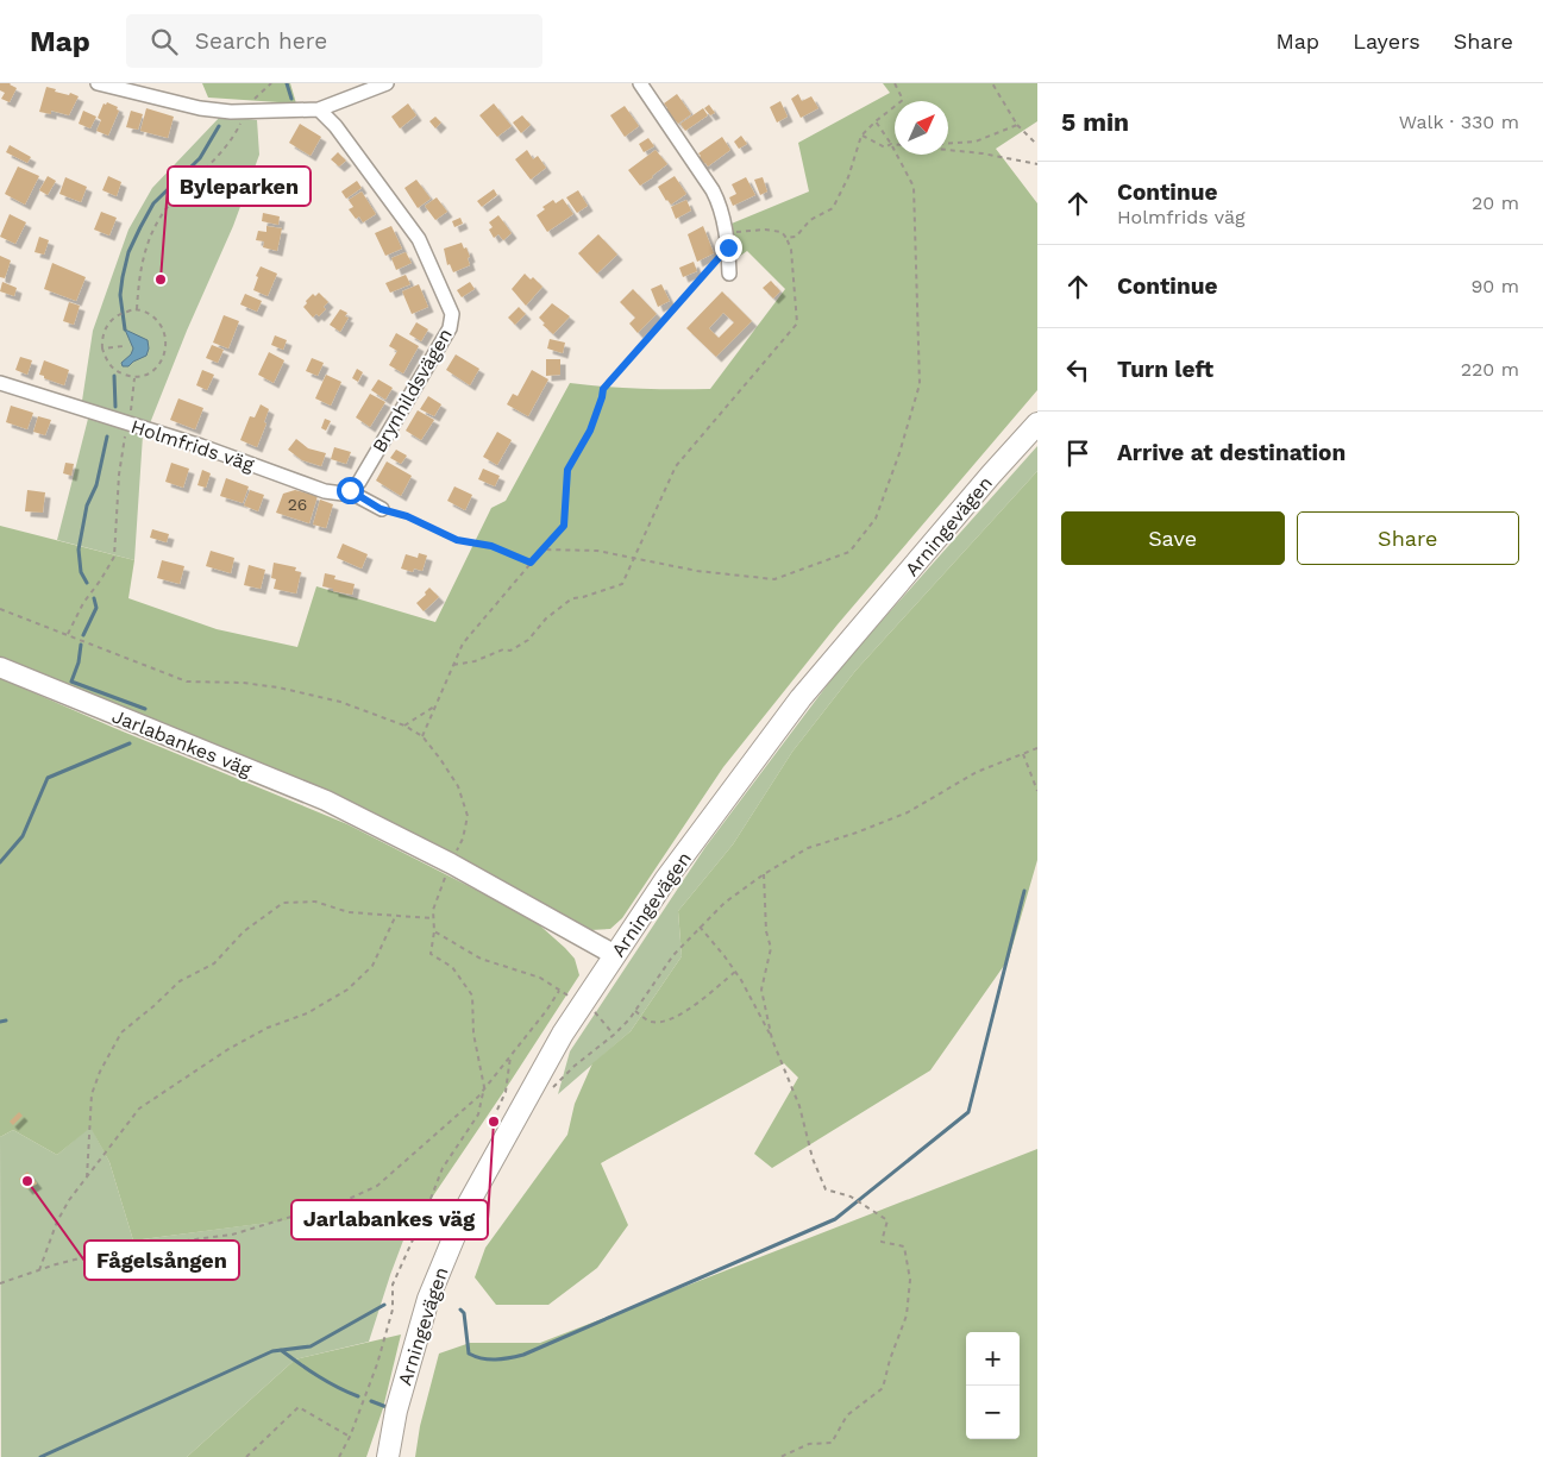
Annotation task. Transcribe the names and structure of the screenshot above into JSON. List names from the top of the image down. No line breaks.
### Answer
{"streets":{"main road":["Arningevägen","Jarlabankes väg"],"street":["Brynhildsvägen","Holmfrids väg"]},"crossings":[["Brynhildsvägen","Holmfrids väg"],["Arningevägen","Jarlabankes väg"]],"places":["Byleparken","Jarlabankes väg","Fågelsången"],"house_numbers":["26"],"north":"top right","page":{"header":"Map","search":"Search here","nav":["Map","Layers","Share"],"heading":["5 min","Walk · 330 m"],"list":[["Continue","Holmfrids väg","20 m"],["Continue","90 m"],["Turn left","220 m"],"Arrive at destination"],"buttons":["Save","Share"],"map_buttons":["+","−"]}}
